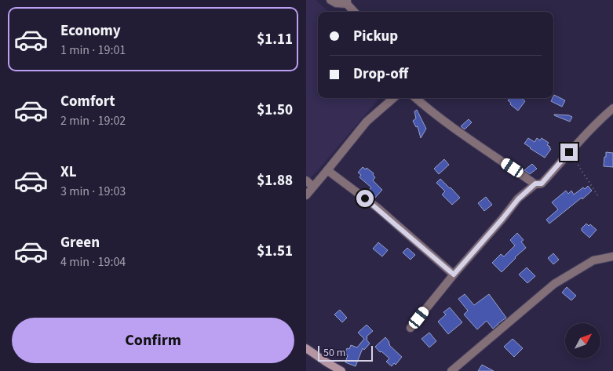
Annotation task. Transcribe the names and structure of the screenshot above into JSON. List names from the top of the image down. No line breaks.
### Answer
{"scale_bar":"50 m","north":"top right","page":{"list":[{"name":"Economy","note":"1 min · 19:01","value":"$1.11"},{"name":"Comfort","note":"2 min · 19:02","value":"$1.50"},{"name":"XL","note":"3 min · 19:03","value":"$1.88"},{"name":"Green","note":"4 min · 19:04","value":"$1.51"}],"banner":["Pickup","Drop-off"],"buttons":"Confirm","scale":"50 m"}}
